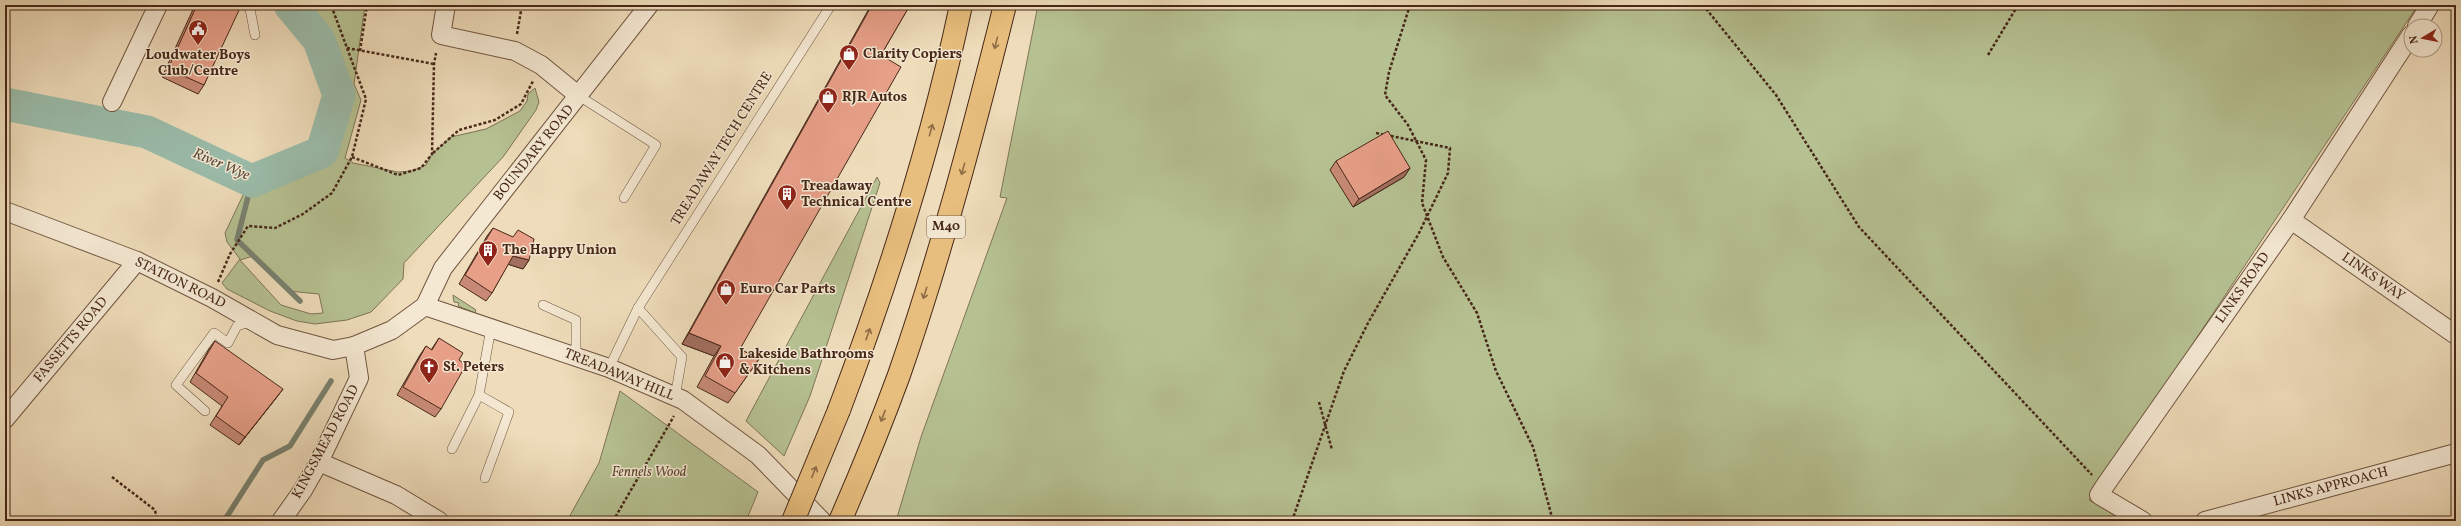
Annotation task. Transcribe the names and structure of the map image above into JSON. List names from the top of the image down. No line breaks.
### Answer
{"streets":{"highway":["M40"],"street":["BOUNDARY ROAD","LINKS WAY","STATION ROAD","LINKS ROAD","FASSETTS ROAD","TREADAWAY HILL","KINGSMEAD ROAD","LINKS APPROACH"],"lane":["TREADAWAY TECH CENTRE"]},"crossings":[["TREADAWAY TECH CENTRE","TREADAWAY HILL"],["BOUNDARY ROAD","TREADAWAY HILL"],["LINKS WAY","LINKS ROAD"],["STATION ROAD","FASSETTS ROAD"],["STATION ROAD","KINGSMEAD ROAD"]],"water":["River Wye"],"parks":["Fennels Wood"],"places":{"public building":["Loudwater Boys Club/Centre"],"shop":["Clarity Copiers","RJR Autos","Euro Car Parts","Lakeside Bathrooms & Kitchens"],"building":["Treadaway Technical Centre","The Happy Union"],"church":["St. Peters"]},"north":"left"}
